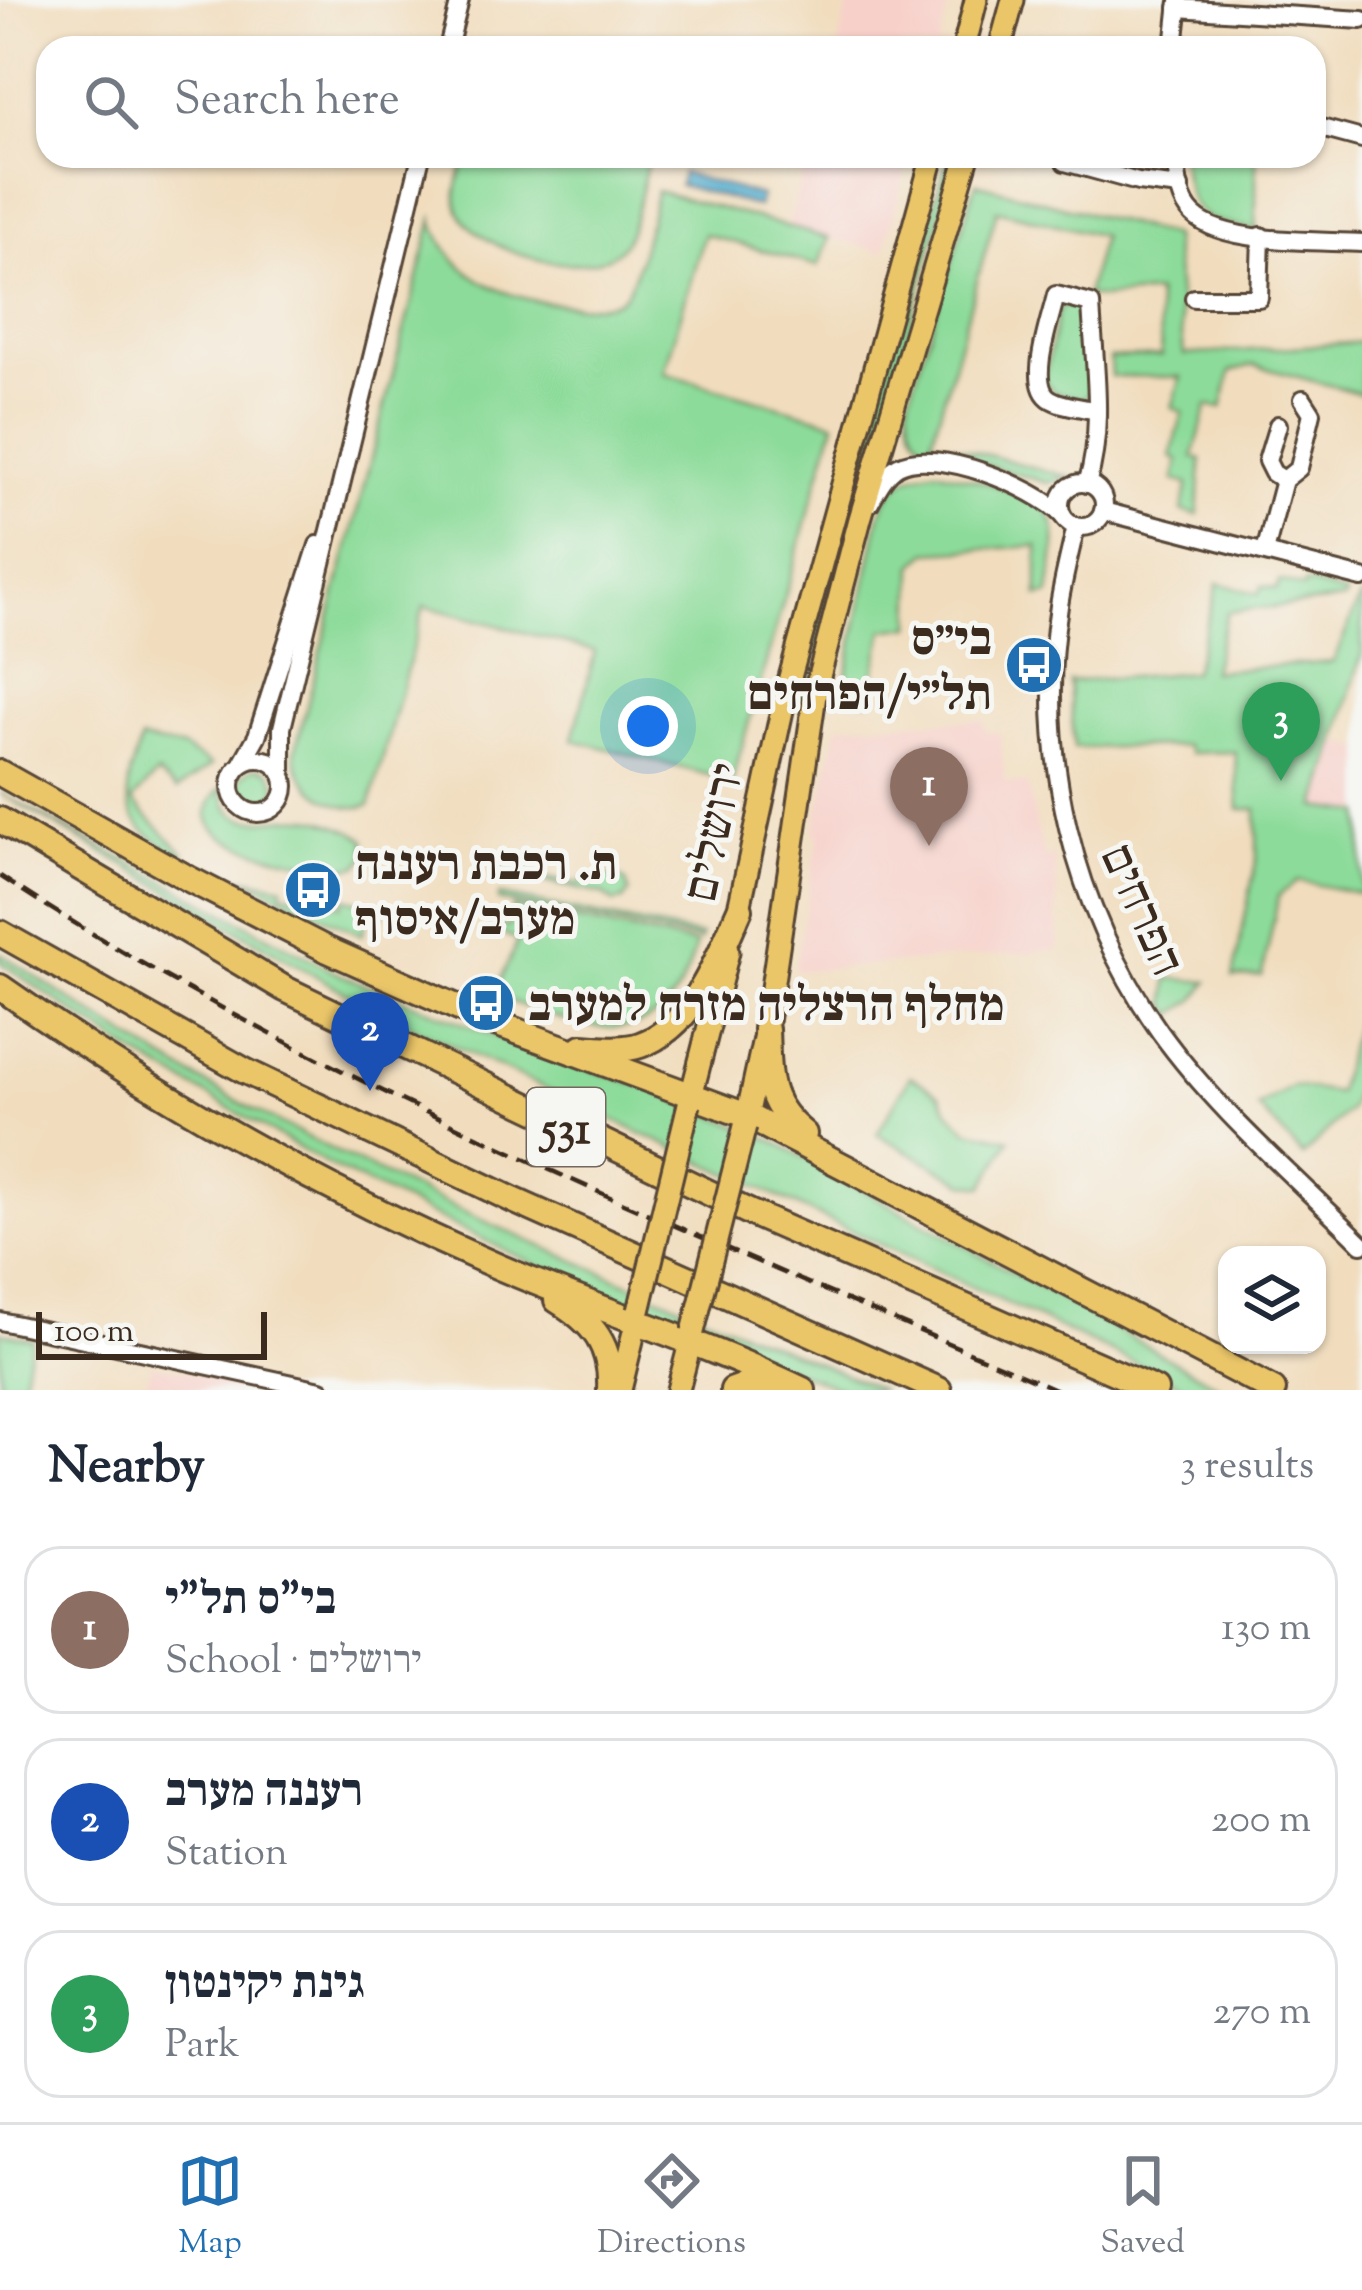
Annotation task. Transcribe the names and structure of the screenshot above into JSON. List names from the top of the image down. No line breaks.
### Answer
{"streets":{"highway":["531"],"main road":["ירושלים"],"street":["הפרחים"]},"places":{"bus stop":["בי״ס תל״י/הפרחים","ת. רכבת רעננה מערב/איסוף","מחלף הרצליה מזרח למערב"]},"scale_bar":"100 m","page":{"search":"Search here","pins":["3","1","2"],"scale":"100 m","heading":["Nearby","3 results"],"list":[{"mark":"1","name":"בי\"ס תל\"י","note":"School · ירושלים","value":"130 m"},{"mark":"2","name":"רעננה מערב","note":"Station","value":"200 m"},{"mark":"3","name":"גינת יקינטון","note":"Park","value":"270 m"}],"nav":["Map","Directions","Saved"]}}
